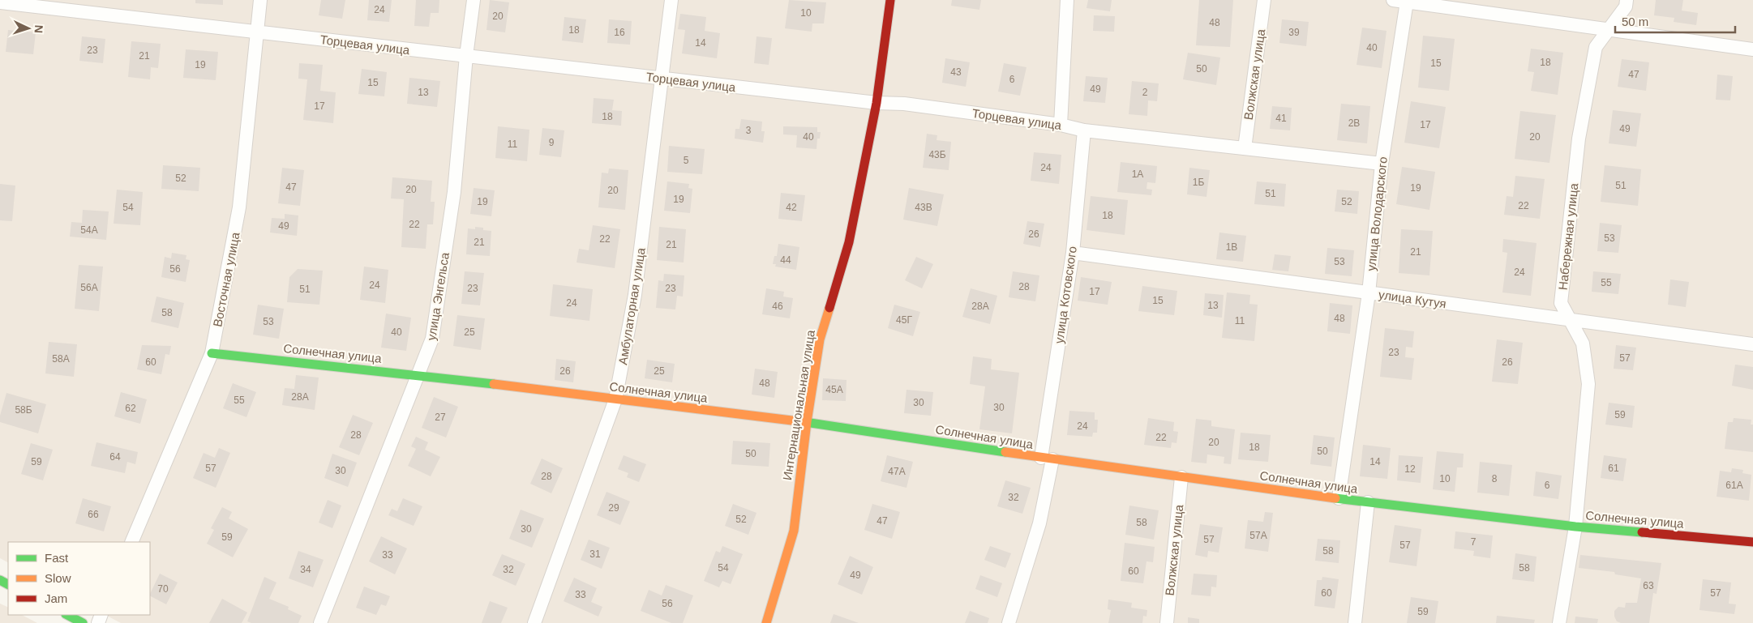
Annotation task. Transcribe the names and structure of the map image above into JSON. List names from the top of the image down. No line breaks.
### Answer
{"streets":{"street":["Торцевая улица","Волжская улица","улица Володарского","Набережная улица","Восточная улица","улица Котовского","улица Энгельса","улица Кутуя","Амбулаторная улица","Солнечная улица","Интернациональная улица"]},"crossings":[["Торцевая улица","Волжская улица"],["Торцевая улица","улица Володарского"],["Торцевая улица","Восточная улица"],["Торцевая улица","улица Котовского"],["Торцевая улица","улица Энгельса"],["Торцевая улица","Амбулаторная улица"],["Торцевая улица","Интернациональная улица"],["Волжская улица","Солнечная улица"],["улица Володарского","улица Кутуя"],["улица Володарского","Солнечная улица"],["Набережная улица","улица Кутуя"],["Набережная улица","Солнечная улица"],["Восточная улица","Солнечная улица"],["улица Котовского","улица Кутуя"],["улица Котовского","Солнечная улица"],["улица Энгельса","Солнечная улица"],["Амбулаторная улица","Солнечная улица"],["Солнечная улица","Интернациональная улица"]],"house_numbers":["24","10","20","48","18","16","39","14","40","23","21","18","15","19","50","43","47","6","15","49","13","2","17","18","41","2В","17","49","3","40","20","9","11","43Б","5","24","1А","52","1Б","51","47","19","20","20","51","19","19","52","22","54","42","43В","18","22","49","54А","26","53","22","21","21","1В","21","44","53","56","24","55","24","28","56А","23","23","51","17","15","24","13","46","28А","58","48","45Г","11","53","40","25","23","57","58А","60","26","26","25","48","45А","28А","55","30","30","62","58Б","59","27","24","28","22","20","18","50","50","64","59","14","57","61","12","30","47А","28","10","8","6","61А","32","29","66","52","47","58","30","57А","59","57","7","57","58","31","33","54","58","34","32","60","49","63","70","60","57","33","56","59"],"legend":["Fast","Slow","Jam"],"scale_bar":"50 m","north":"right"}
